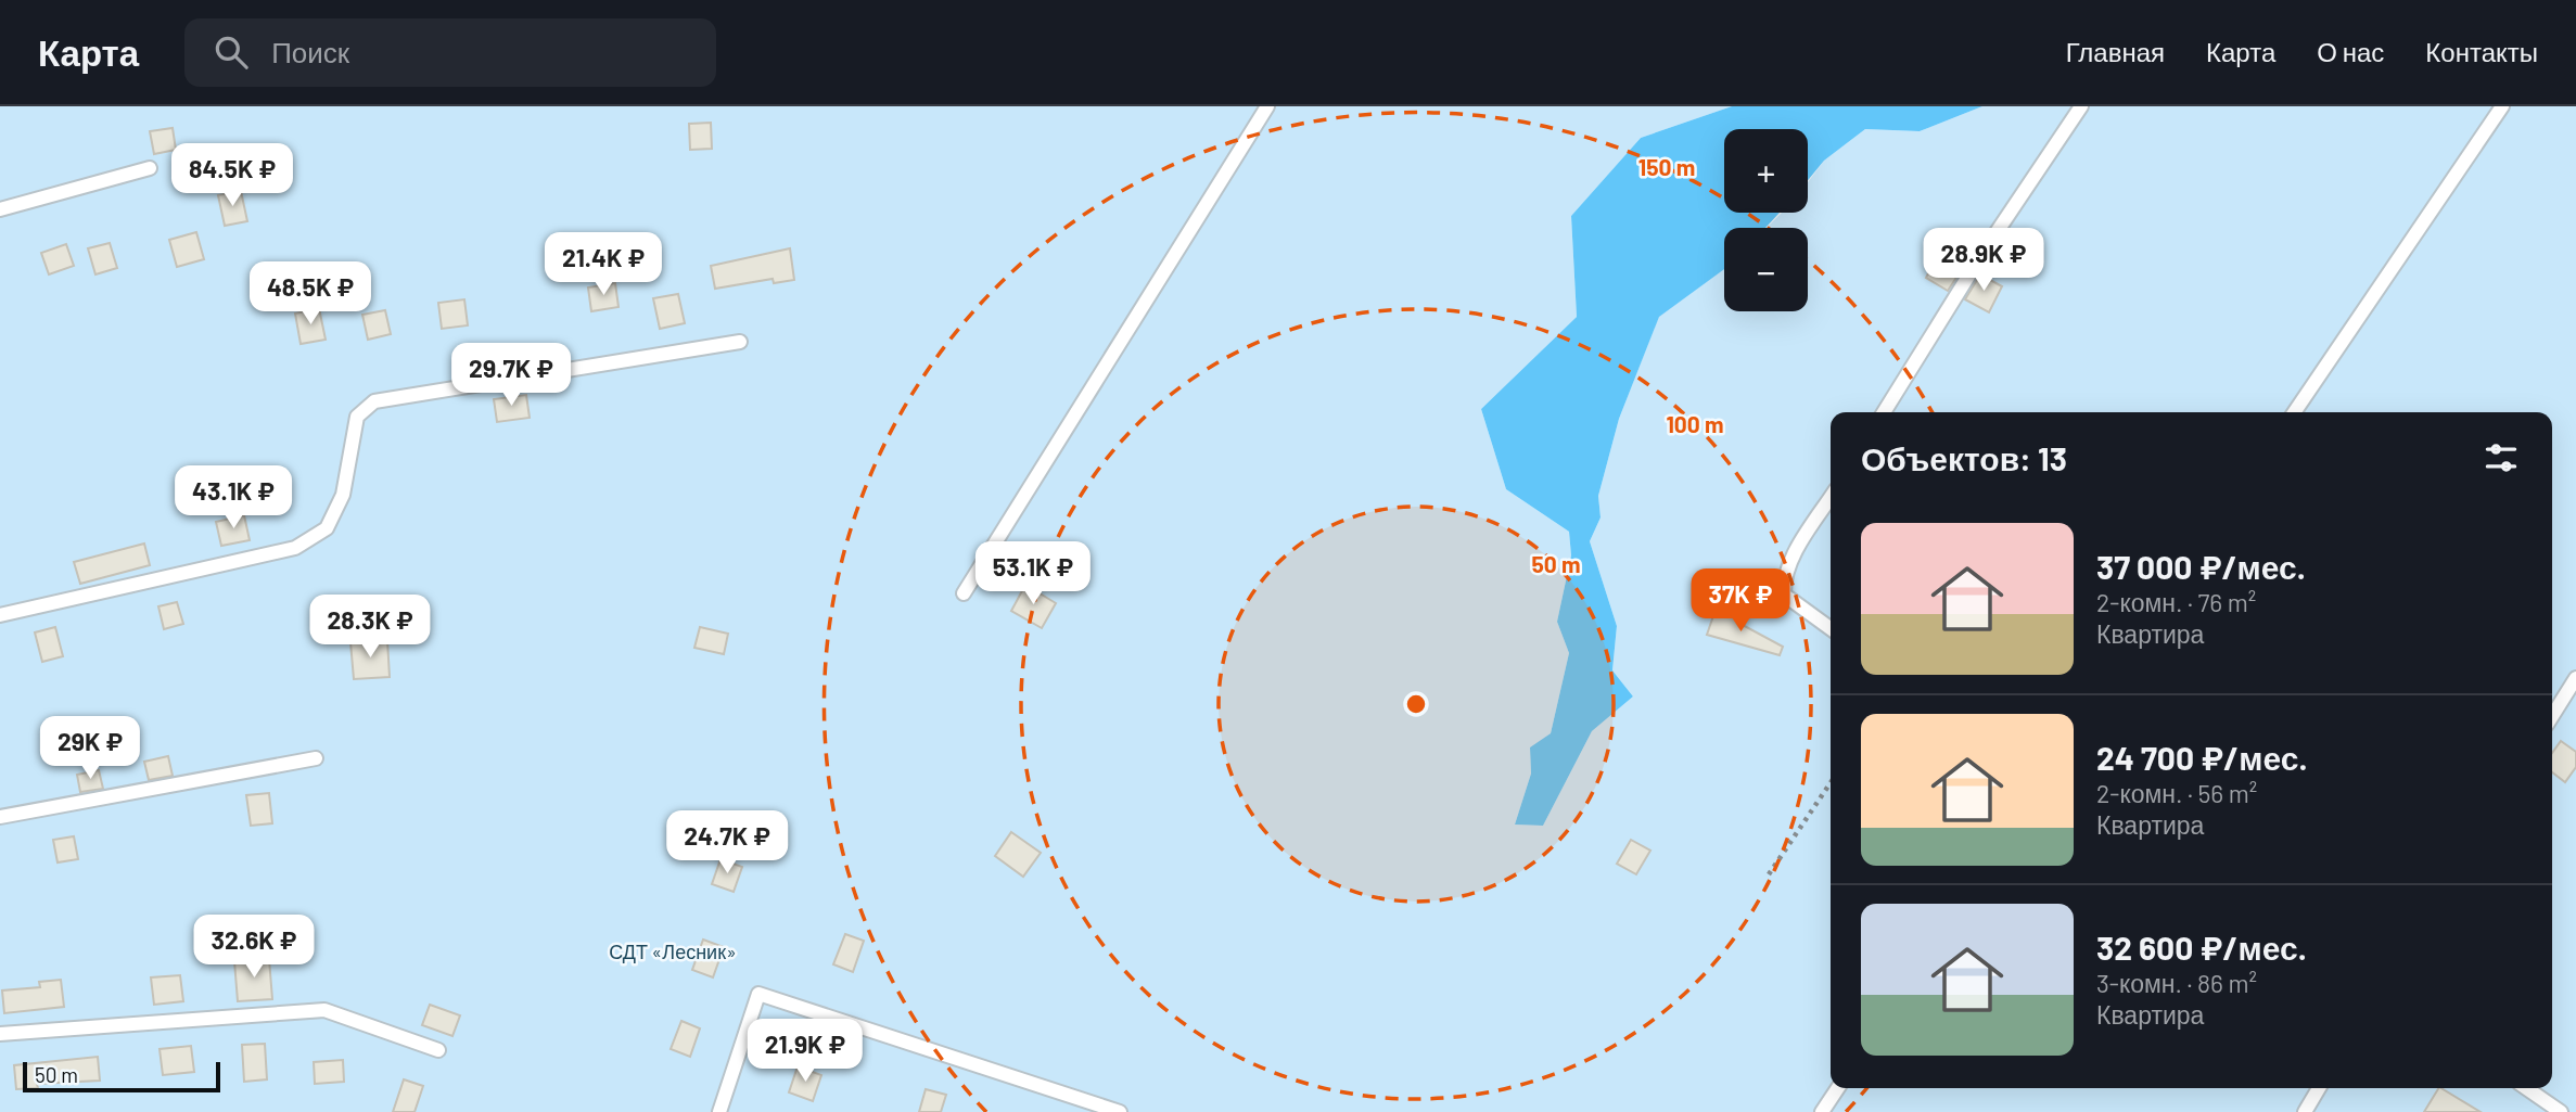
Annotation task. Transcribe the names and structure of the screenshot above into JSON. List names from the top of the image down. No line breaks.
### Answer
{"parks":["СДТ «Лесник»"],"scale_bar":"50 m","page":{"header":"Карта","search":"Поиск","nav":["Главная","Карта","О нас","Контакты"],"map_buttons":["+","−"],"price":["84.5K ₽","28.9K ₽","21.4K ₽","48.5K ₽","29.7K ₽","43.1K ₽","53.1K ₽","37K ₽","28.3K ₽","29K ₽","24.7K ₽","32.6K ₽","21.9K ₽"],"heading":"Объектов: 13","list":[{"name":"37 000 ₽/мес.","note":"2-комн. · 76 m² · Квартира"},{"name":"24 700 ₽/мес.","note":"2-комн. · 56 m² · Квартира"},{"name":"32 600 ₽/мес.","note":"3-комн. · 86 m² · Квартира"}],"scale":"50 m"},"rings":["150 m","100 m","50 m"]}
